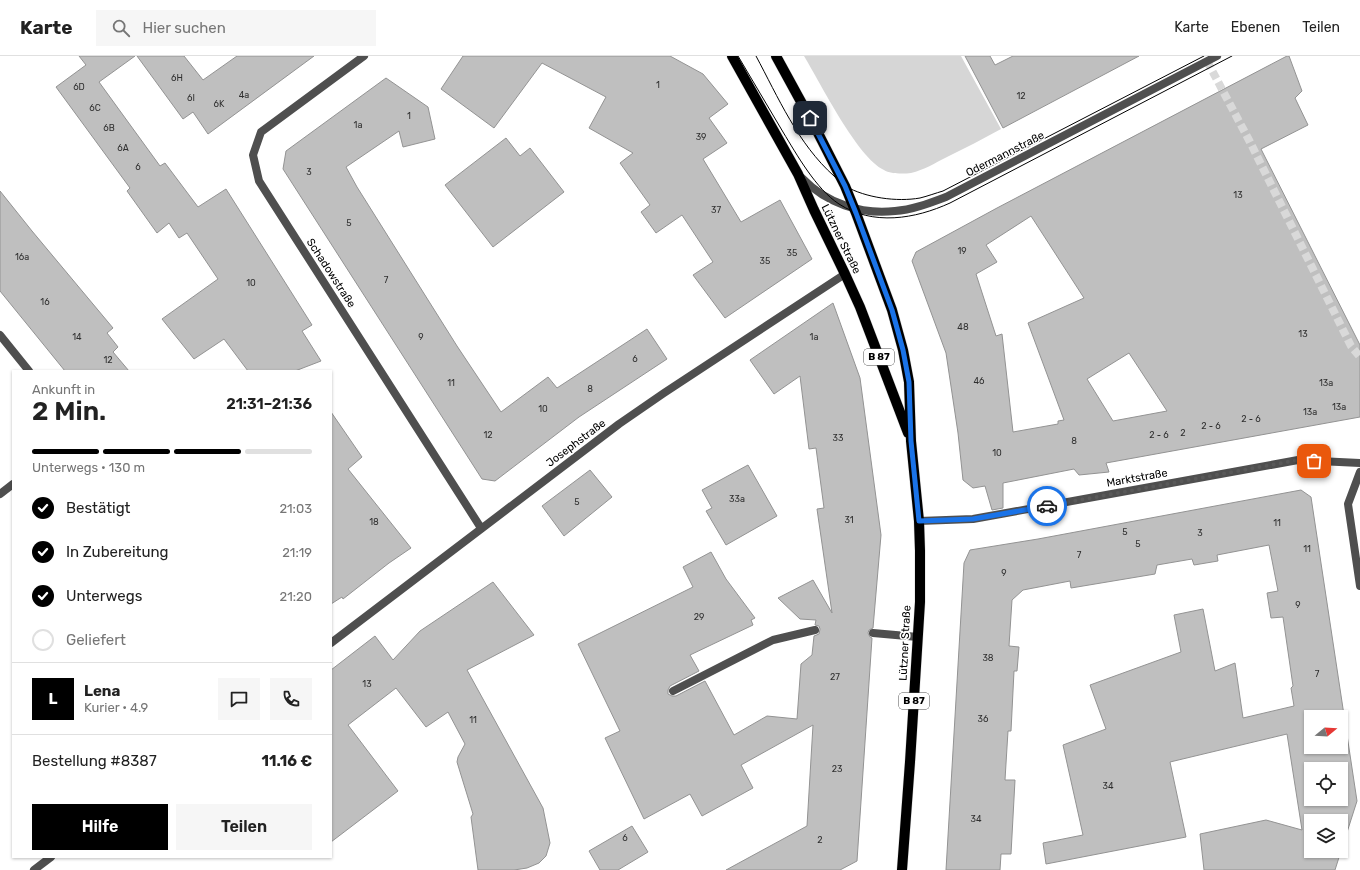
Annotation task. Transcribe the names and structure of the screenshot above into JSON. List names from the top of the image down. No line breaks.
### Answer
{"streets":{"main road":["Lützner Straße","B 87"],"street":["Odermannstraße","Schadowstraße","Josephstraße","Marktstraße"]},"crossings":[["Odermannstraße","Lützner Straße"],["Lützner Straße","Josephstraße"],["Lützner Straße","Marktstraße"],["Schadowstraße","Josephstraße"]],"house_numbers":["6H","1","6D","4a","12","6I","6K","6C","1","1a","6B","39","6A","6","3","13","37","5","19","35","16a","35","7","10","16","48","13","14","9","1a","6","12","46","11","13a","8","13a","10","13a","2 - 6","2 - 6","2","12","2 - 6","33","8","10","33a","5","31","18","11","5","3","5","11","7","9","9","29","38","7","27","13","36","11","23","34","34","6","2"],"north":"right","page":{"header":"Karte","search":"Hier suchen","nav":["Karte","Ebenen","Teilen"],"heading":["2 Min.","Ankunft in","21:31–21:36"],"panel":["Lena","Kurier · 4.9","Bestellung #8387","11.16 €"],"bar":"Unterwegs · 130 m","list":[["Bestätigt","21:03"],["In Zubereitung","21:19"],["Unterwegs","21:20"],"Geliefert"],"round":"L","buttons":["Hilfe","Teilen"]}}
